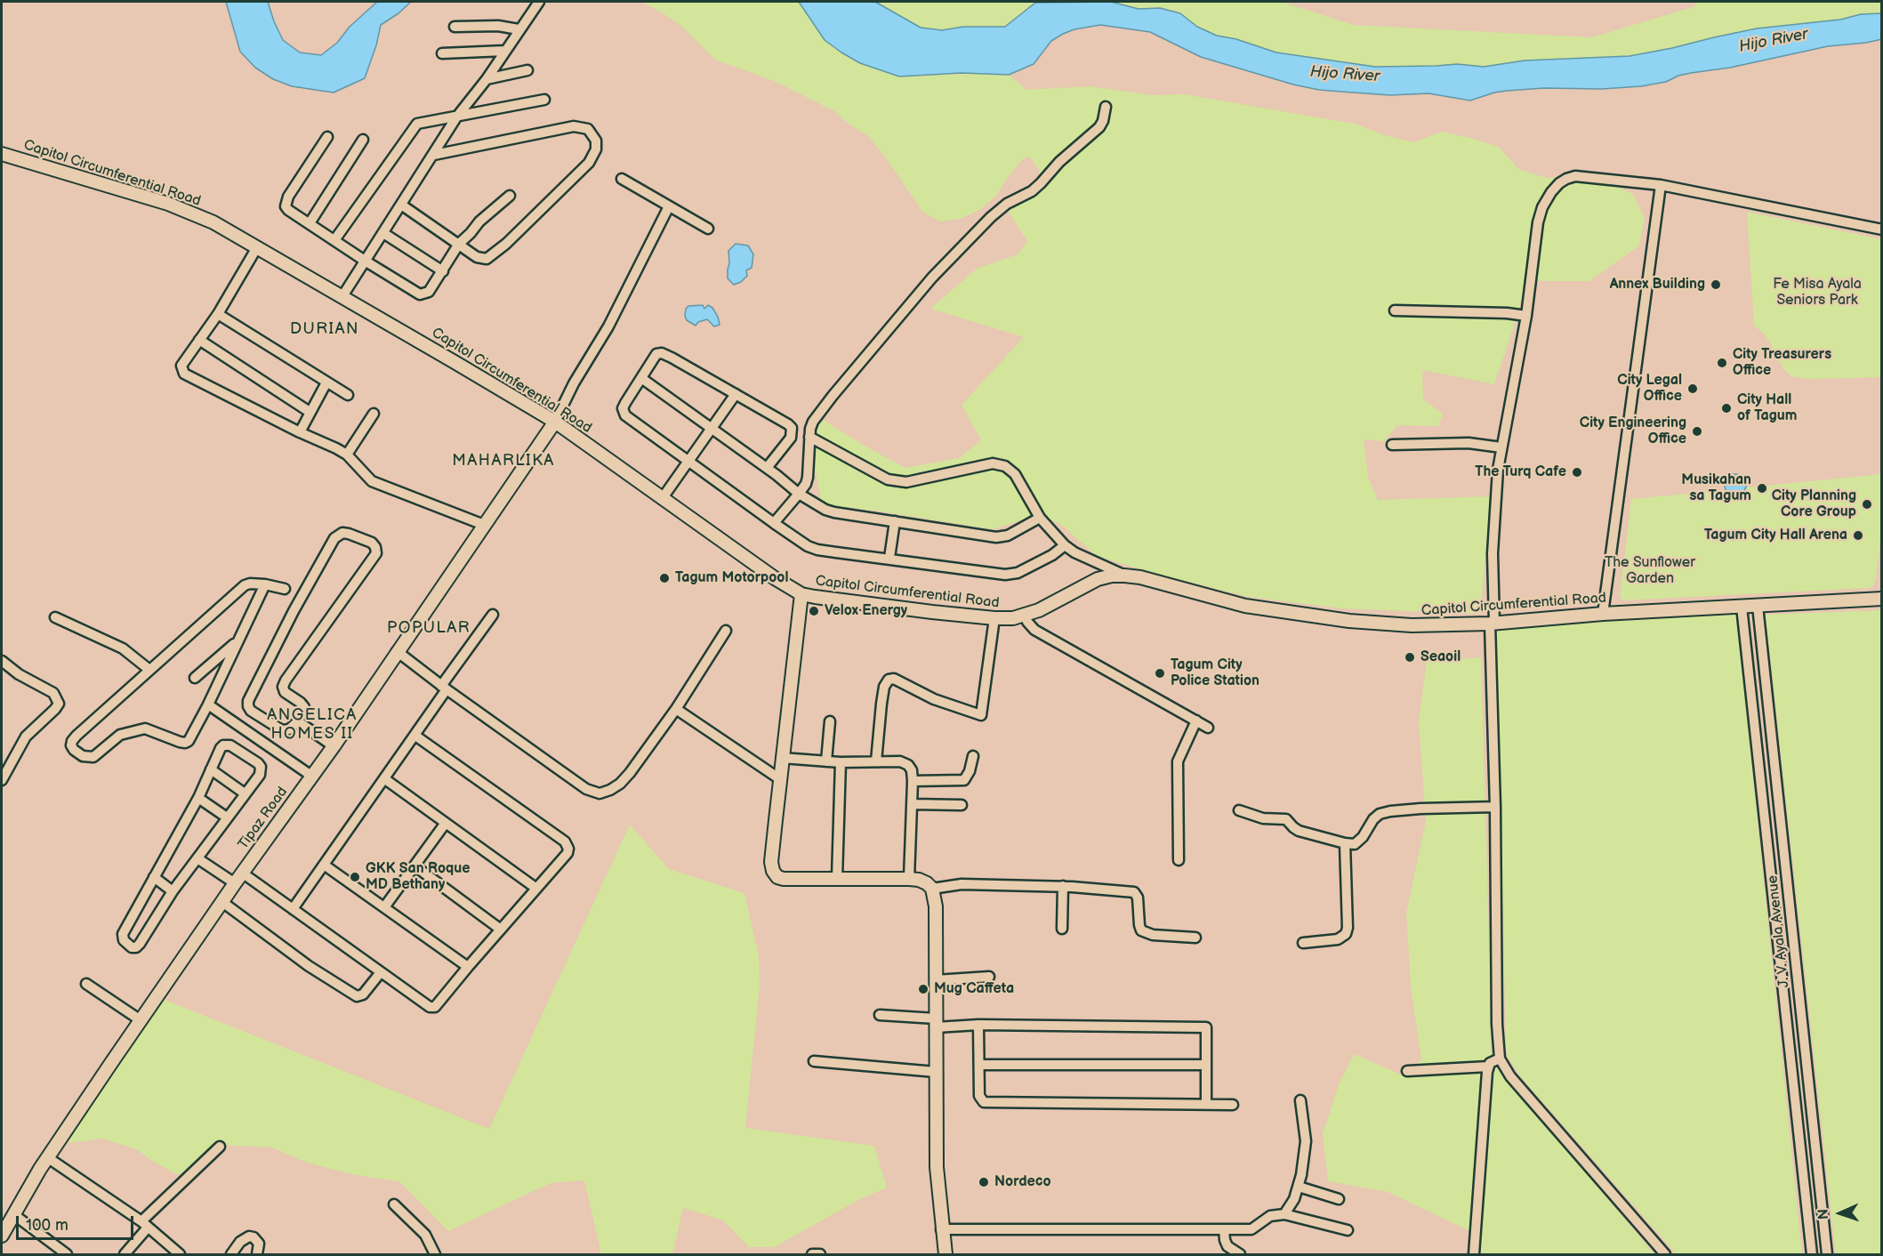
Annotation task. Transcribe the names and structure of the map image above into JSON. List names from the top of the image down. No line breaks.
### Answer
{"streets":{"main road":["Capitol Circumferential Road","Tipaz Road"],"street":["J. V. Ayala Avenue"]},"crossings":[["Capitol Circumferential Road","Tipaz Road"],["Capitol Circumferential Road","J. V. Ayala Avenue"]],"districts":["DURIAN","MAHARLIKA","POPULAR","ANGELICA HOMES II"],"water":["Hijo River"],"parks":["Fe Misa Ayala Seniors Park","The Sunflower Garden"],"places":["Annex Building","City Treasurers Office","City Legal Office","City Hall of Tagum","City Engineering Office","The Turq Cafe","Musikahan sa Tagum","City Planning Core Group","Tagum City Hall Arena","Tagum Motorpool","Velox Energy","Seaoil","Tagum City Police Station","GKK San Roque MD Bethany","Mug Caffeta","Nordeco"],"scale_bar":"100 m","north":"left"}
